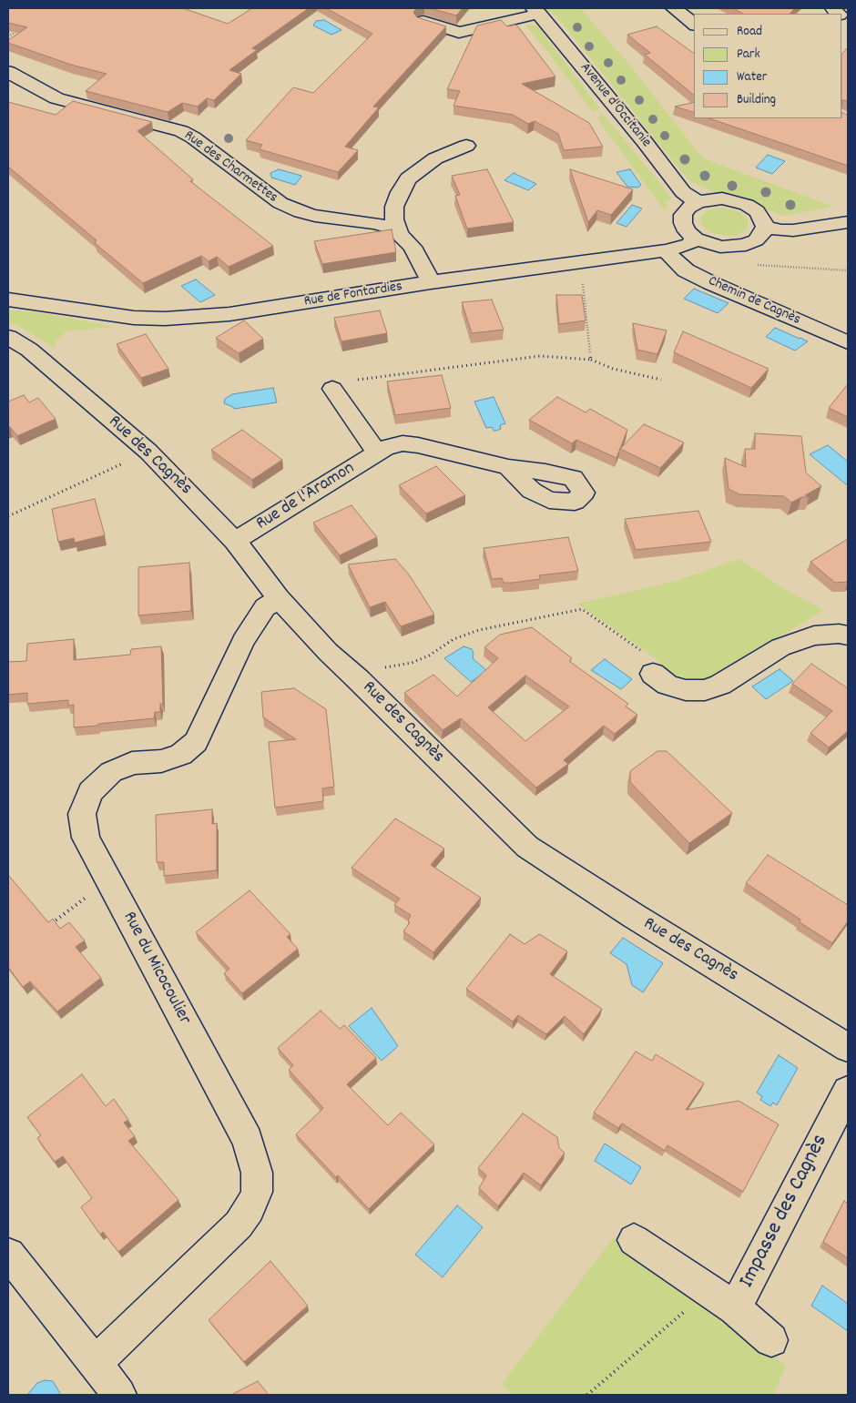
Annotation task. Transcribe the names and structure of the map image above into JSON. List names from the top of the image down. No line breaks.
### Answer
{"streets":{"street":["Avenue d'Occitanie","Rue des Charmettes","Rue de Fontardies","Chemin de Cagnès","Rue des Cagnès","Rue de l'Aramon","Rue du Micocoulier","Impasse des Cagnès"]},"crossings":[["Avenue d'Occitanie","Rue de Fontardies"],["Rue des Charmettes","Rue de Fontardies"],["Rue de Fontardies","Chemin de Cagnès"],["Rue des Cagnès","Rue de l'Aramon"],["Rue des Cagnès","Rue du Micocoulier"]],"legend":["Road","Park","Water","Building"]}
